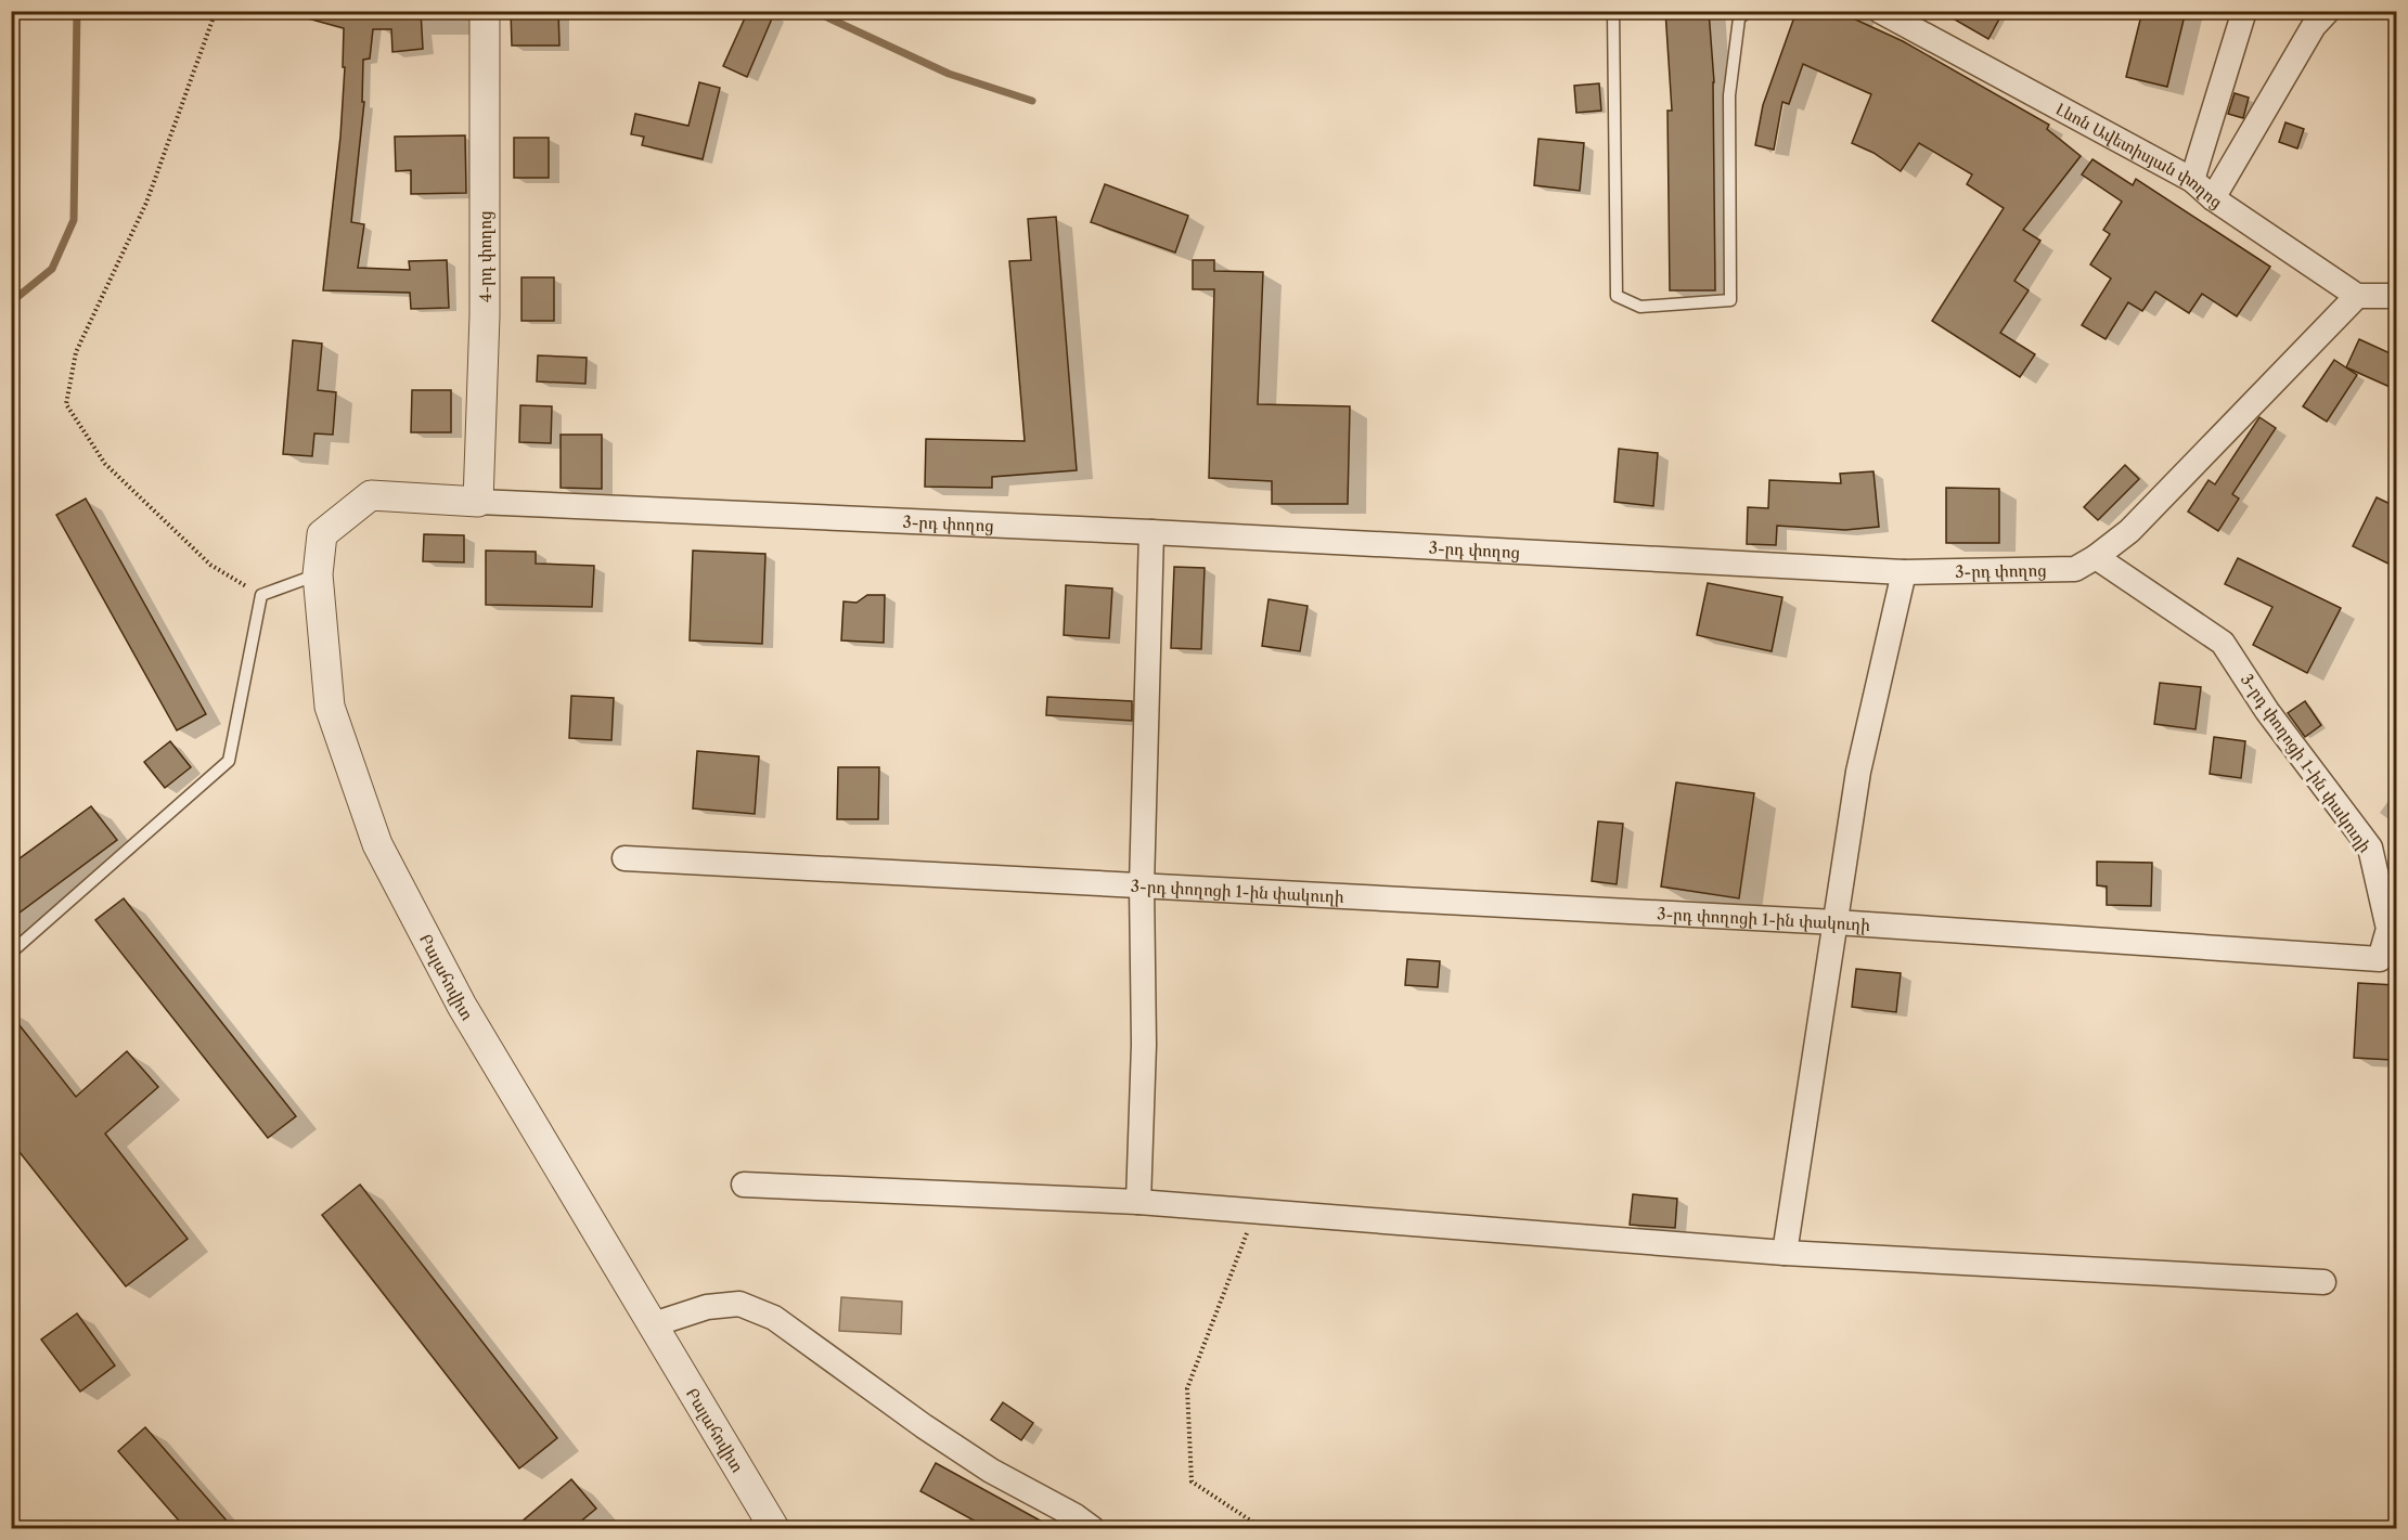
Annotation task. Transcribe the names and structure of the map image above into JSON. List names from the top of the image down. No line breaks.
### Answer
{"streets":{"street":["Լևոն Ավետիսյան փողոց","4-րդ փողոց","3-րդ փողոց","3-րդ փողոցի 1-ին փակուղի","Բալահովիտ"]},"crossings":[["Լևոն Ավետիսյան փողոց","3-րդ փողոց"],["4-րդ փողոց","3-րդ փողոց"],["4-րդ փողոց","Բալահովիտ"],["3-րդ փողոց","3-րդ փողոցի 1-ին փակուղի"],["3-րդ փողոց","Բալահովիտ"]]}
